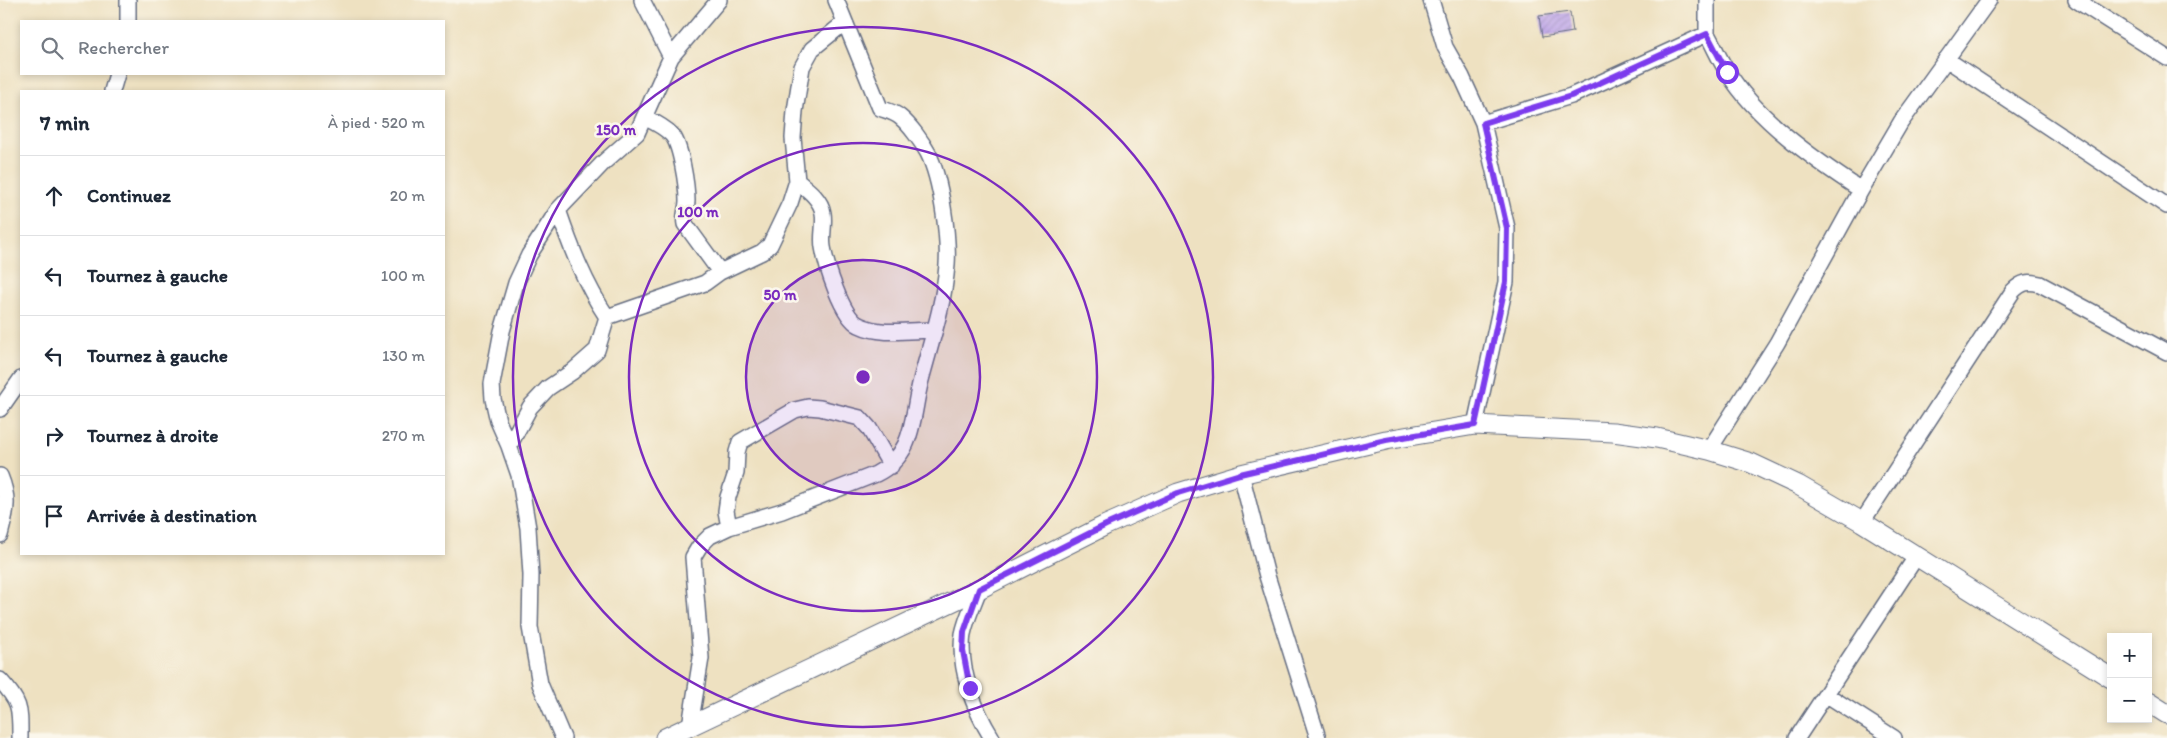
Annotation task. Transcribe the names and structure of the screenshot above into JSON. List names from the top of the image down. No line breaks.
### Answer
{"page":{"search":"Rechercher","heading":["7 min","À pied · 520 m"],"list":[["Continuez","20 m"],["Tournez à gauche","100 m"],["Tournez à gauche","130 m"],["Tournez à droite","270 m"],"Arrivée à destination"],"map_buttons":["+","−"]},"rings":["150 m","100 m","50 m"]}
